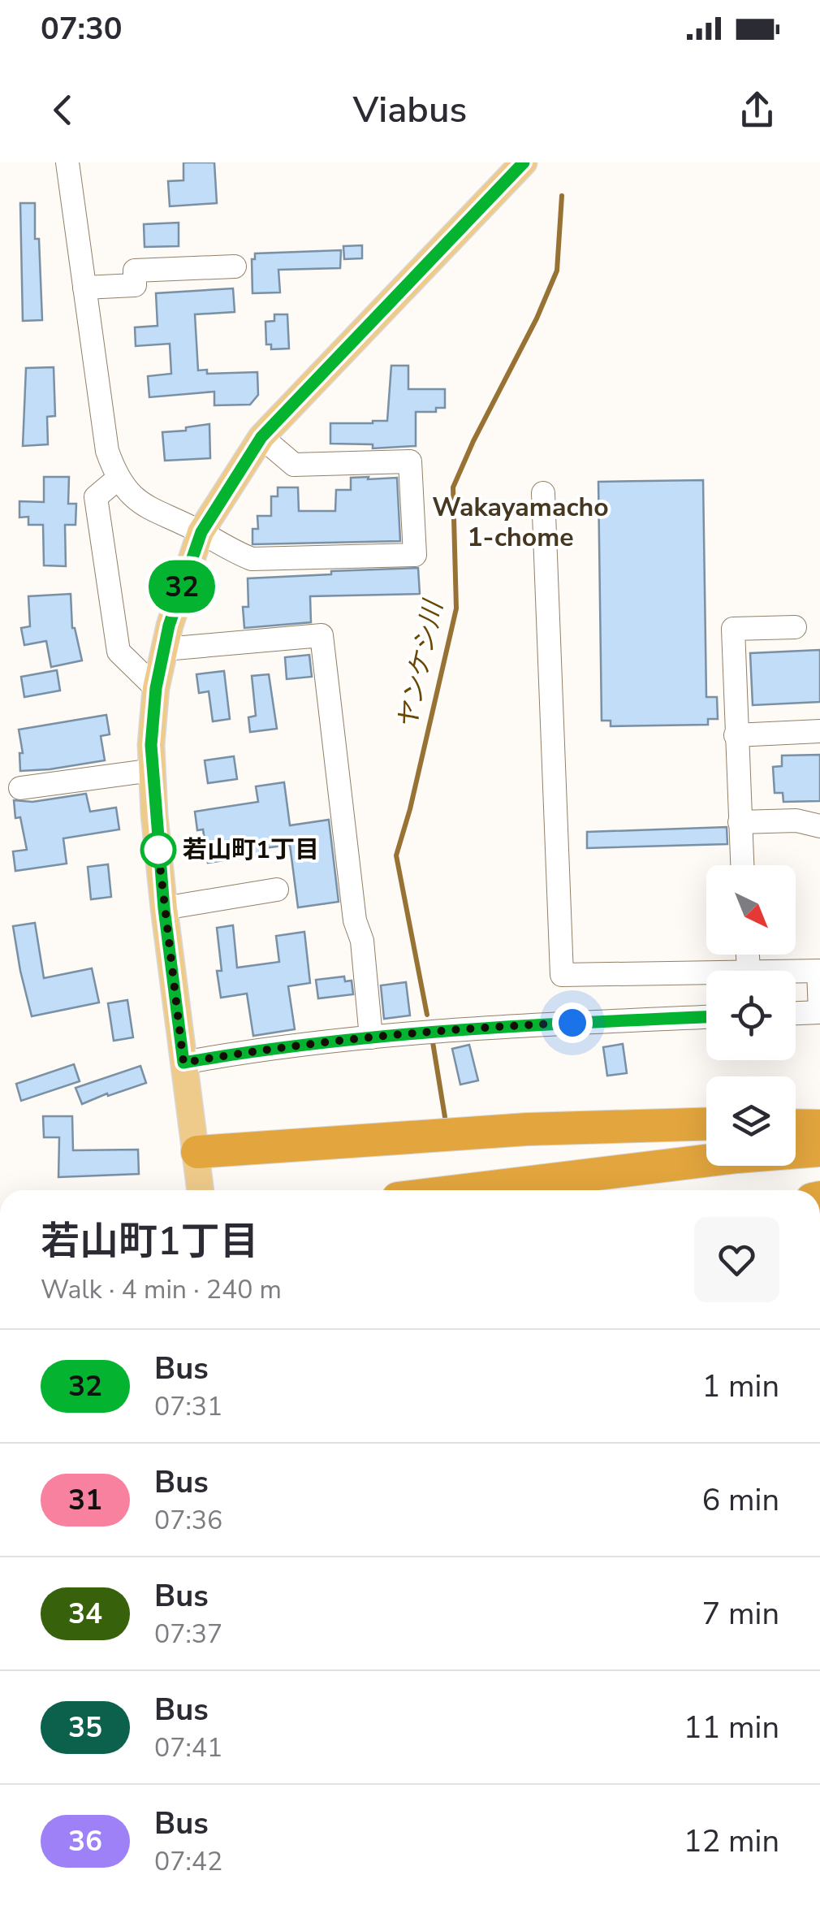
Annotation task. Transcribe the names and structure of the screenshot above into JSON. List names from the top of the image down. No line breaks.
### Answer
{"districts":["Wakayamacho 1-chome"],"water":["ヤンケシ川"],"places":["若山町1丁目"],"lines":["bus line 32"],"north":"bottom right","page":{"status":"07:30","header":"Viabus","on_map":"32","heading":["若山町1丁目","Walk · 4 min · 240 m"],"list":[{"mark":"32","name":"Bus","note":"07:31","value":"1 min"},{"mark":"31","name":"Bus","note":"07:36","value":"6 min"},{"mark":"34","name":"Bus","note":"07:37","value":"7 min"},{"mark":"35","name":"Bus","note":"07:41","value":"11 min"},{"mark":"36","name":"Bus","note":"07:42","value":"12 min"}]}}
